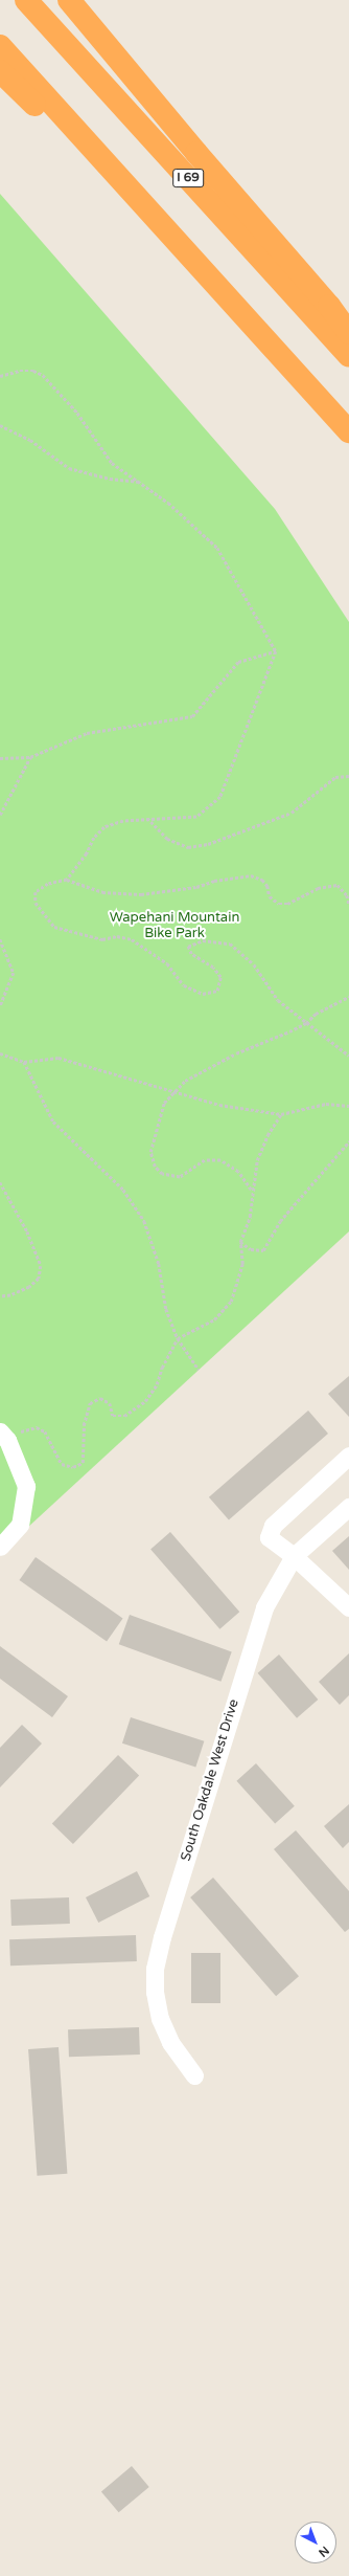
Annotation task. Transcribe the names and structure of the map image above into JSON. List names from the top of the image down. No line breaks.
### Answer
{"streets":{"highway":["I 69"],"street":["South Oakdale West Drive"]},"parks":["Wapehani Mountain Bike Park"],"north":"bottom right"}
